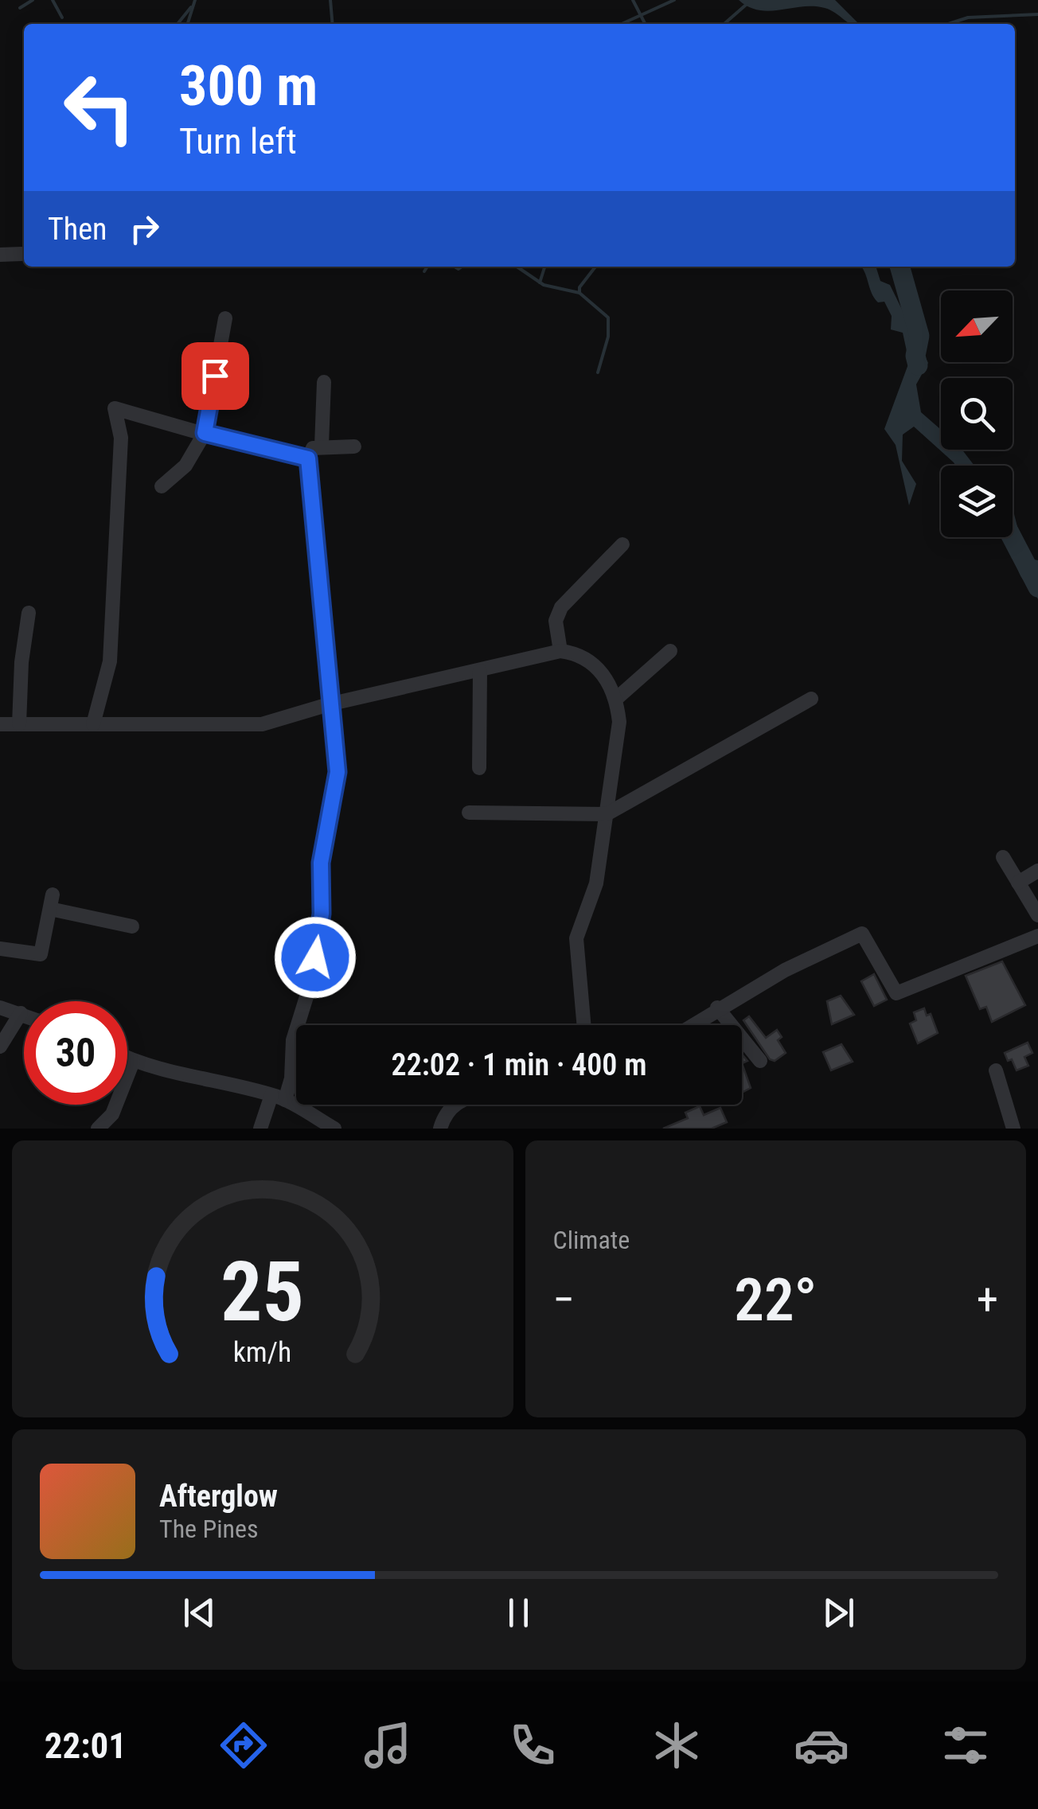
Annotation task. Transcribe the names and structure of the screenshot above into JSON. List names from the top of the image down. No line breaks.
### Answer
{"north":"bottom left","page":{"turn":["300 m","Turn left"],"then":"Then","limit":"30","trip":"22:02 · 1 min · 400 m","tile":"Climate","heat":["−","22°","+"],"song":["Afterglow","The Pines"],"tabs":"22:01","gauge":["25","km/h"]}}
